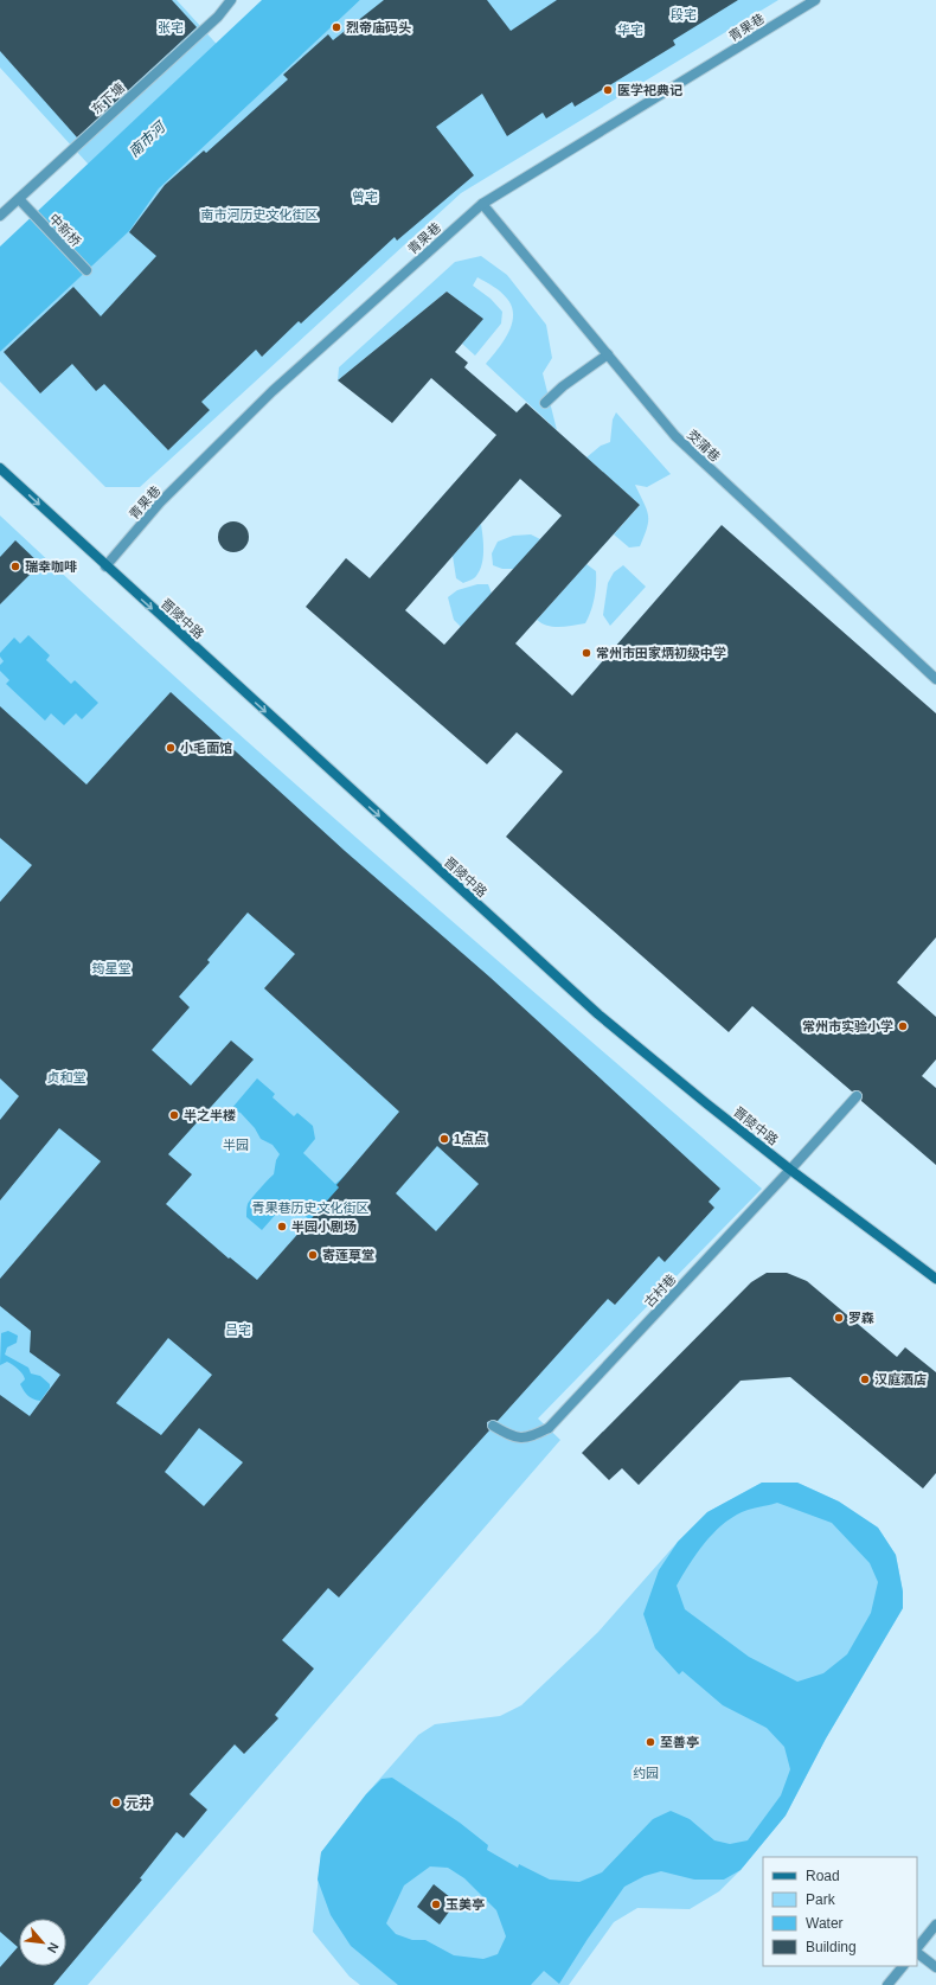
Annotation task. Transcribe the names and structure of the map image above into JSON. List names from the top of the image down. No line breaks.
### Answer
{"streets":{"main road":["晋陵中路"],"street":["青果巷","东下塘","中新桥","茭蒲巷","古村巷"]},"crossings":[["青果巷","茭蒲巷"],["青果巷","晋陵中路"],["东下塘","中新桥"],["晋陵中路","古村巷"]],"one_way":["晋陵中路"],"water":["南市河"],"parks":["段宅","张宅","华宅","曾宅","南市河历史文化街区","筠星堂","贞和堂","半园","青果巷历史文化街区","吕宅","约园"],"places":["烈帝庙码头","医学祀典记","瑞幸咖啡","常州市田家炳初级中学","小毛面馆","常州市实验小学","半之半楼","1点点","半园小剧场","寄莲草堂","罗森","汉庭酒店","至善亭","元井","玉美亭"],"legend":["Road","Park","Water","Building"],"north":"bottom right"}
